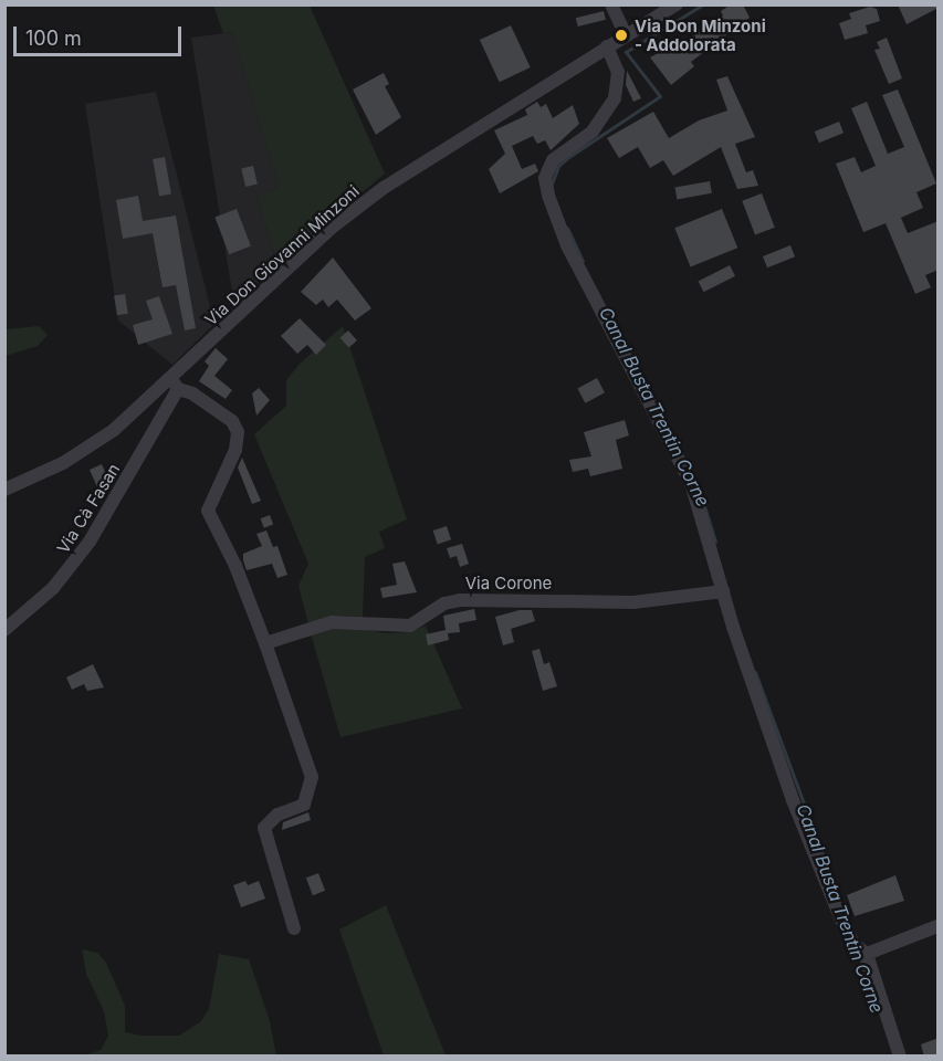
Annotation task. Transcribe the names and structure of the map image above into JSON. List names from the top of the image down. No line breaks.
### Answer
{"streets":{"street":["Via Don Giovanni Minzoni","Via Cà Fasan","Via Corone"]},"crossings":[["Via Don Giovanni Minzoni","Via Cà Fasan"]],"water":["Canal Busta Trentin Corne"],"places":["Via Don Minzoni - Addolorata"],"scale_bar":"100 m"}
